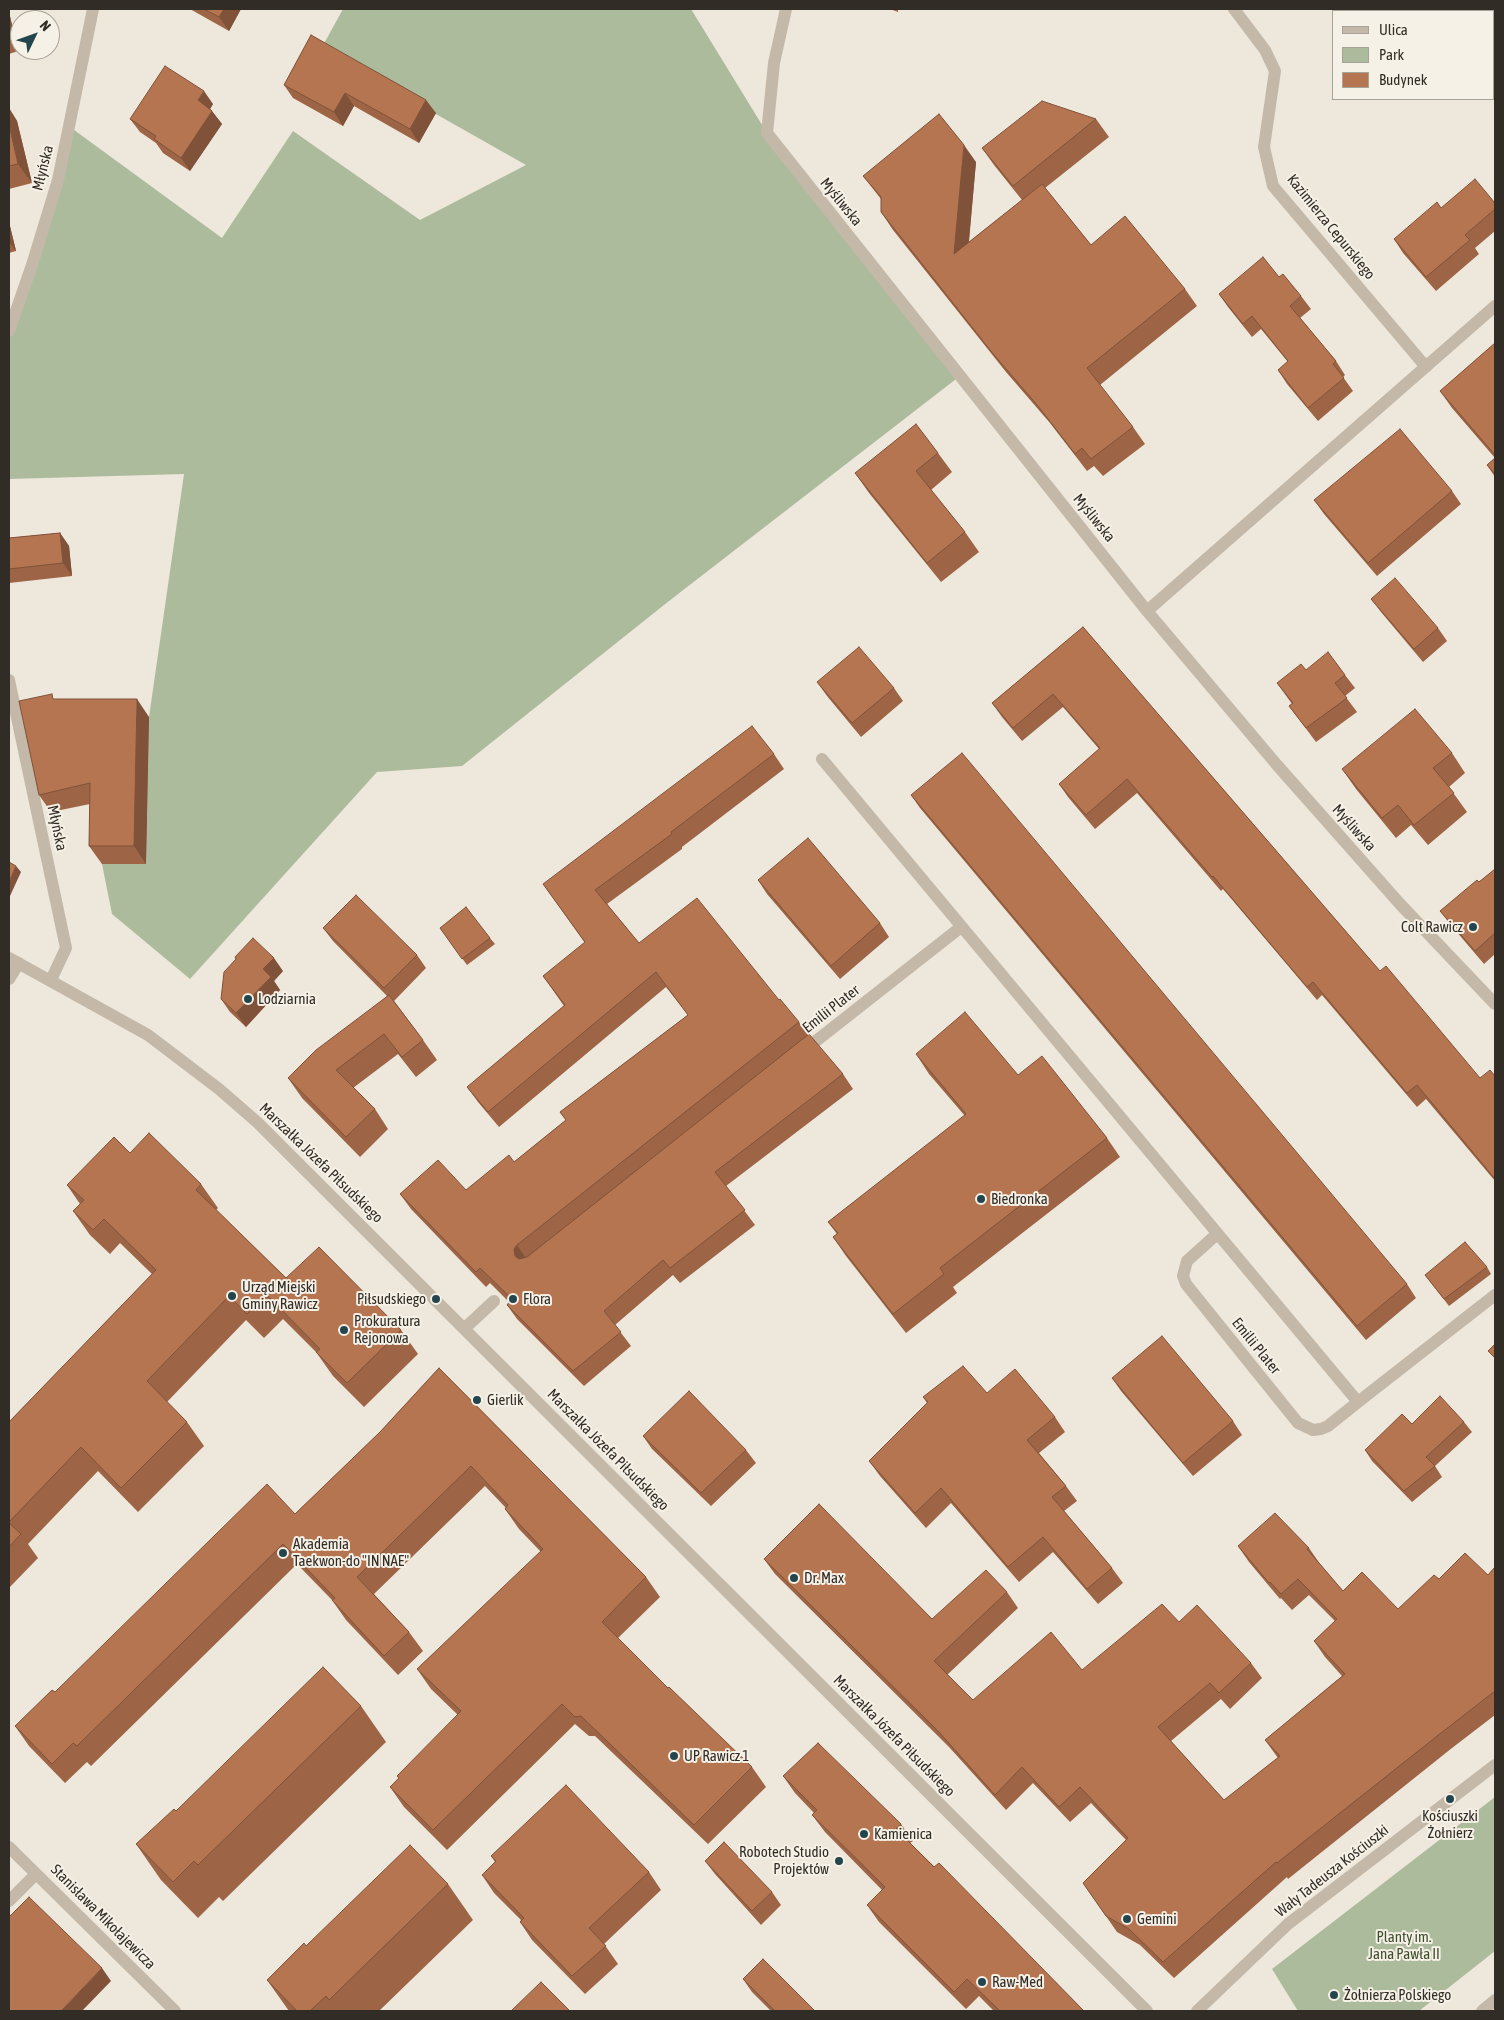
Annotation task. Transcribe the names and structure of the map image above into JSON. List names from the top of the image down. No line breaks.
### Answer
{"streets":{"street":["Młyńska","Myśliwska","Kazimierza Cepurskiego","Emilii Plater","Marszałka Józefa Piłsudskiego","Wały Tadeusza Kościuszki","Stanisława Mikołajewicza"]},"crossings":[["Młyńska","Marszałka Józefa Piłsudskiego"]],"parks":["Planty im. Jana Pawła II"],"places":["Colt Rawicz","Lodziarnia","Biedronka","Urząd Miejski Gminy Rawicz","Piłsudskiego","Flora","Prokuratura Rejonowa","Gierlik","Akademia Taekwon-do \"IN NAE\"","Dr. Max","UP Rawicz 1","Kościuszki Żołnierz","Kamienica","Robotech Studio Projektów","Gemini","Raw-Med","Żołnierza Polskiego"],"legend":["Ulica","Park","Budynek"],"north":"top right"}
